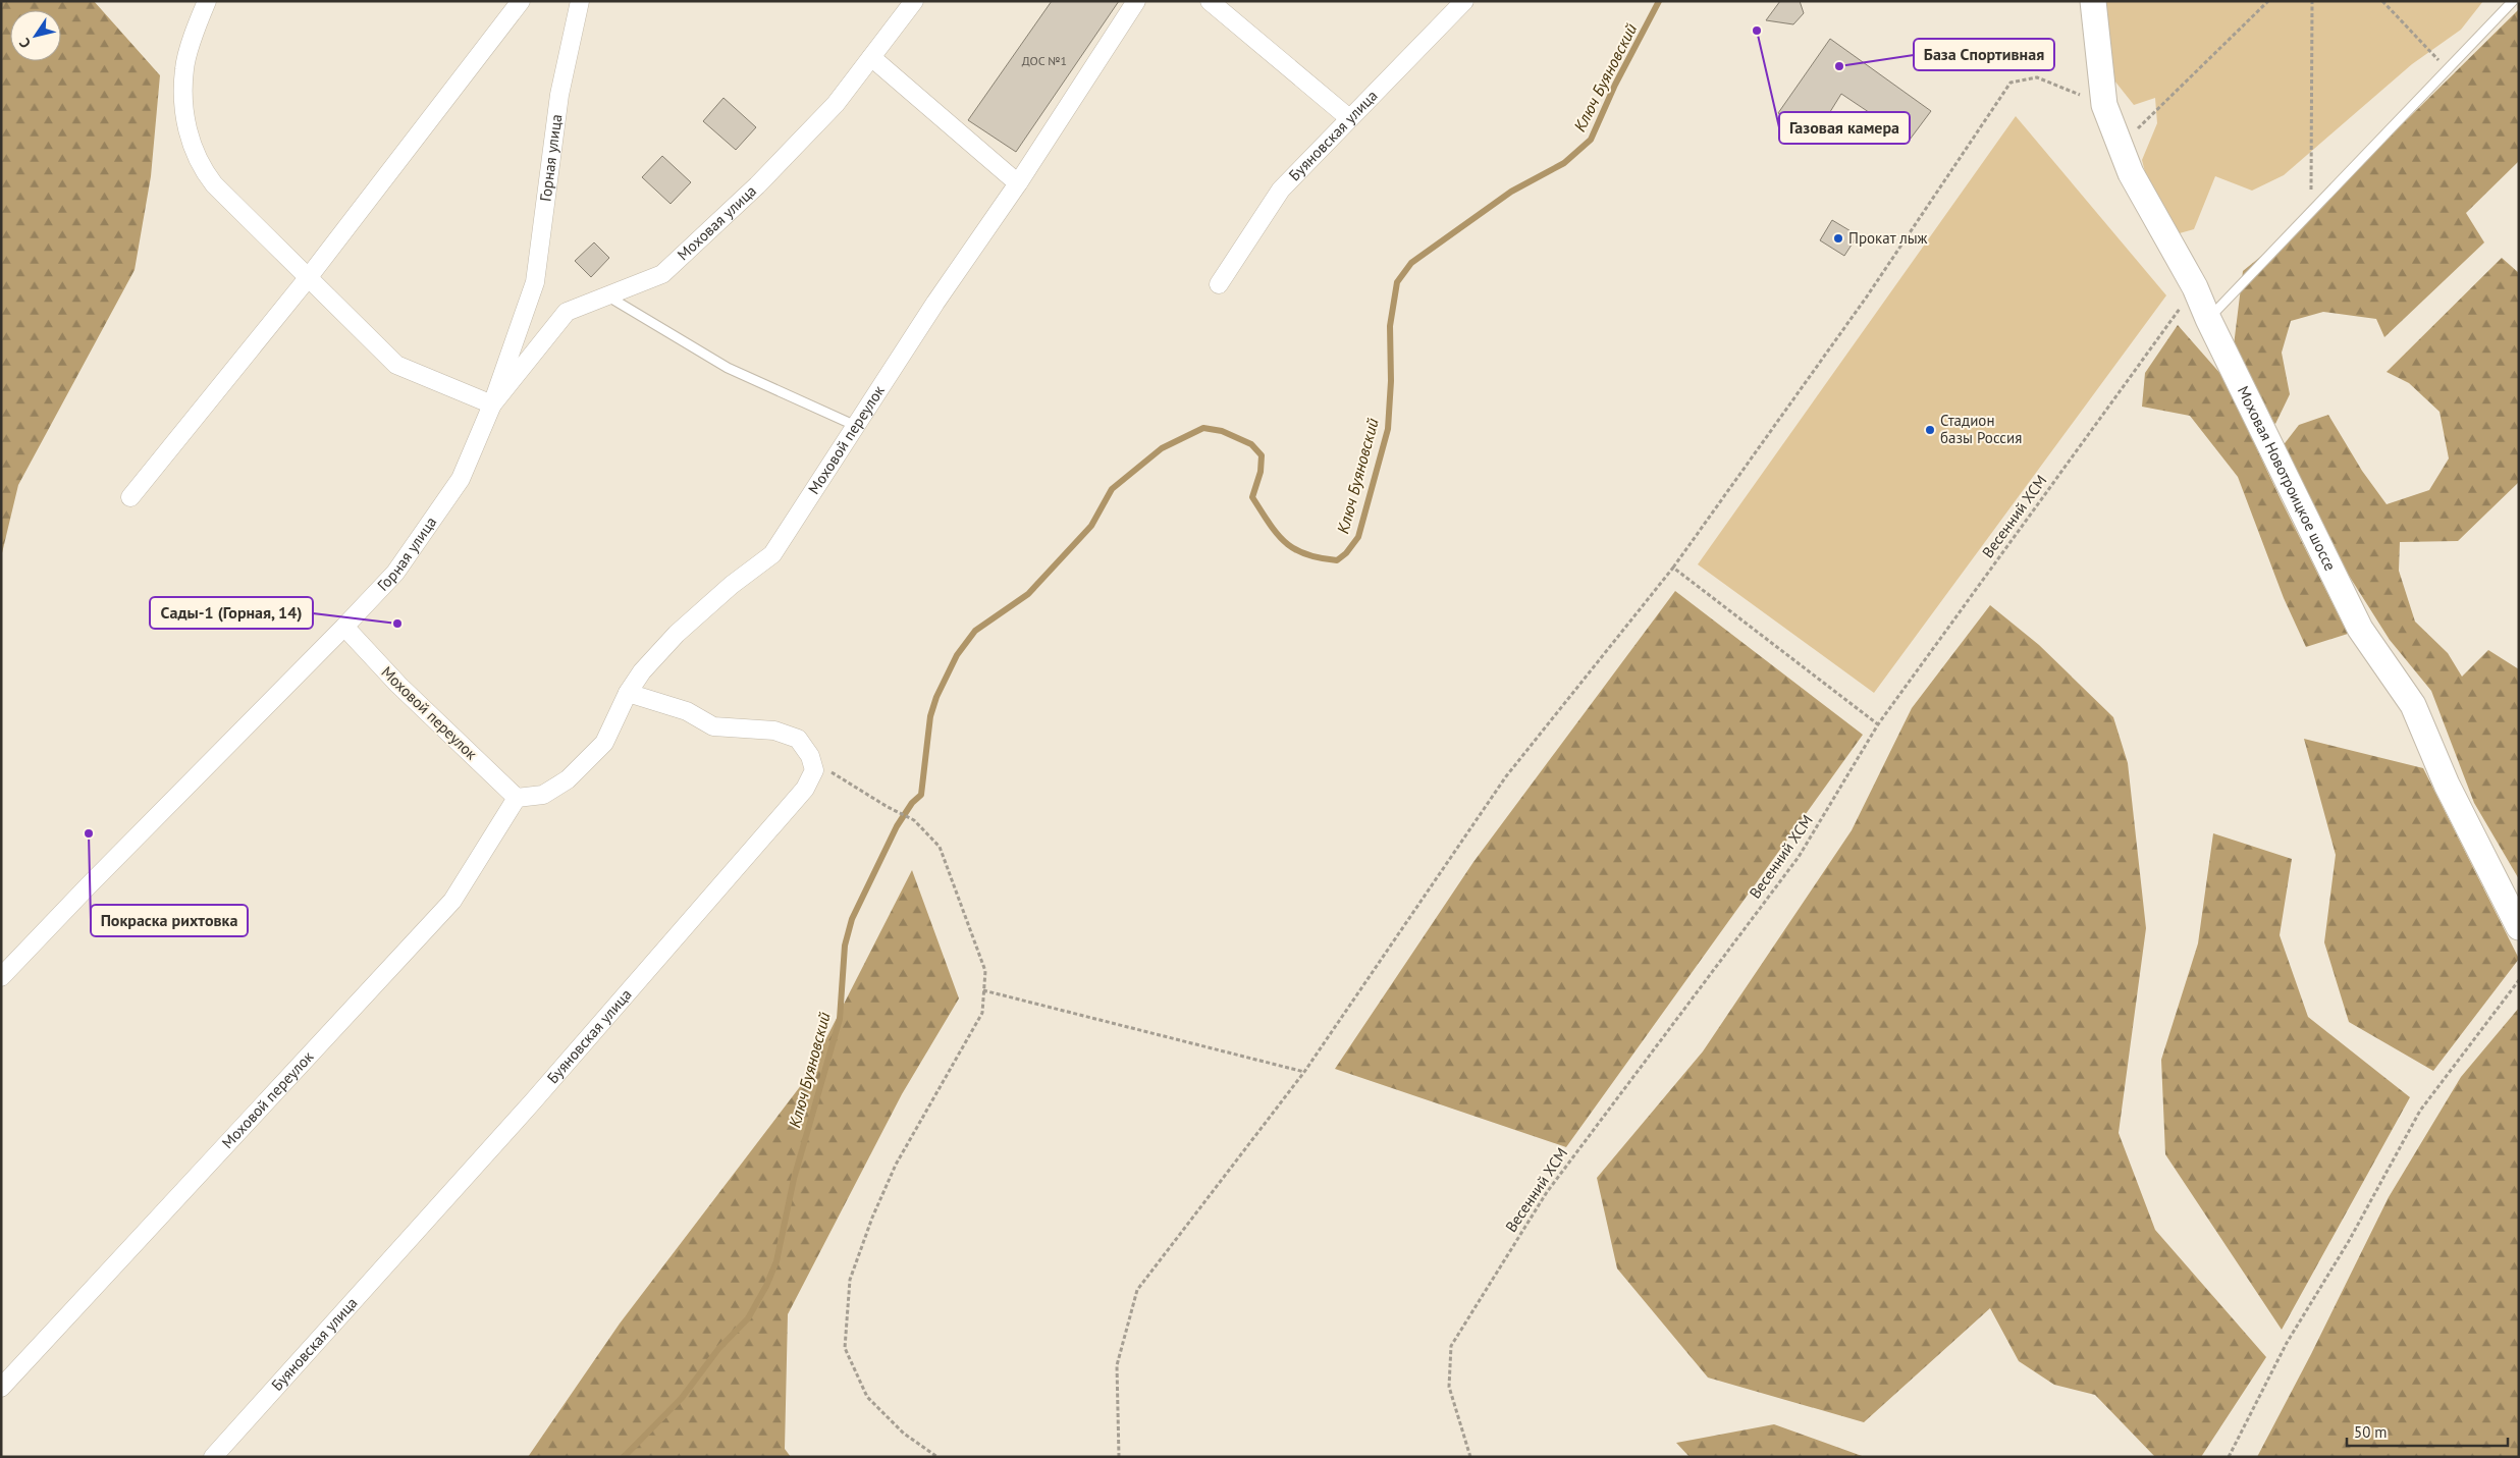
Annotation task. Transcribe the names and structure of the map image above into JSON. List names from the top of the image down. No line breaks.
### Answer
{"streets":{"main road":["Моховая Новотроицкое шоссе"],"street":["Буяновская улица","Горная улица","Моховая улица","Моховой переулок"],"path":["Весенний ХСМ"]},"crossings":[["Горная улица","Моховая улица"],["Горная улица","Моховой переулок"],["Моховая Новотроицкое шоссе","Весенний ХСМ"]],"water":["Ключ Буяновский"],"places":["Газовая камера","База Спортивная","Прокат лыж","Стадион базы Россия","Сады-1 (Горная, 14)","Покраска рихтовка"],"house_numbers":["ДОС №1"],"scale_bar":"50 m","north":"bottom left"}
